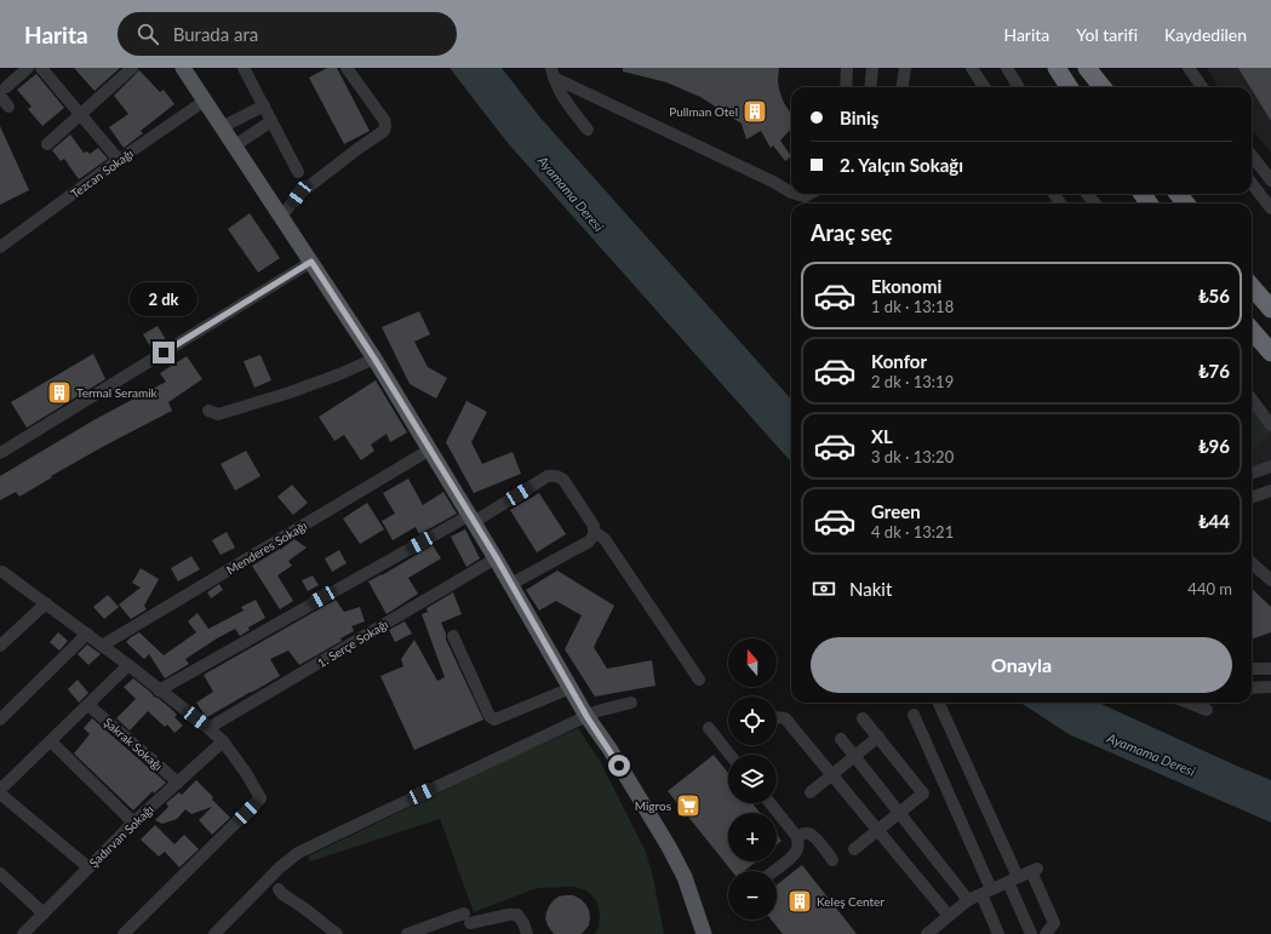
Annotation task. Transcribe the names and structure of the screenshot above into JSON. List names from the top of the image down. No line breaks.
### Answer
{"streets":{"street":["Tezcan Sokağı","Menderes Sokağı","1. Serçe Sokağı","Şakrak Sokağı","Şadırvan Sokağı"]},"crossings":[["Şakrak Sokağı","Şadırvan Sokağı"]],"water":["Ayamama Deresi"],"places":{"building":["Pullman Otel","Termal Seramik","Keleş Center"],"supermarket":["Migros"]},"north":"top","page":{"header":"Harita","search":"Burada ara","nav":["Harita","Yol tarifi","Kaydedilen"],"banner":["Biniş","2. Yalçın Sokağı"],"heading":"Araç seç","list":[{"name":"Ekonomi","note":"1 dk · 13:18","value":"₺56"},{"name":"Konfor","note":"2 dk · 13:19","value":"₺76"},{"name":"XL","note":"3 dk · 13:20","value":"₺96"},{"name":"Green","note":"4 dk · 13:21","value":"₺44"}],"bubble":"2 dk","pay":["Nakit","440 m"],"buttons":"Onayla","map_buttons":["+","−"]}}
